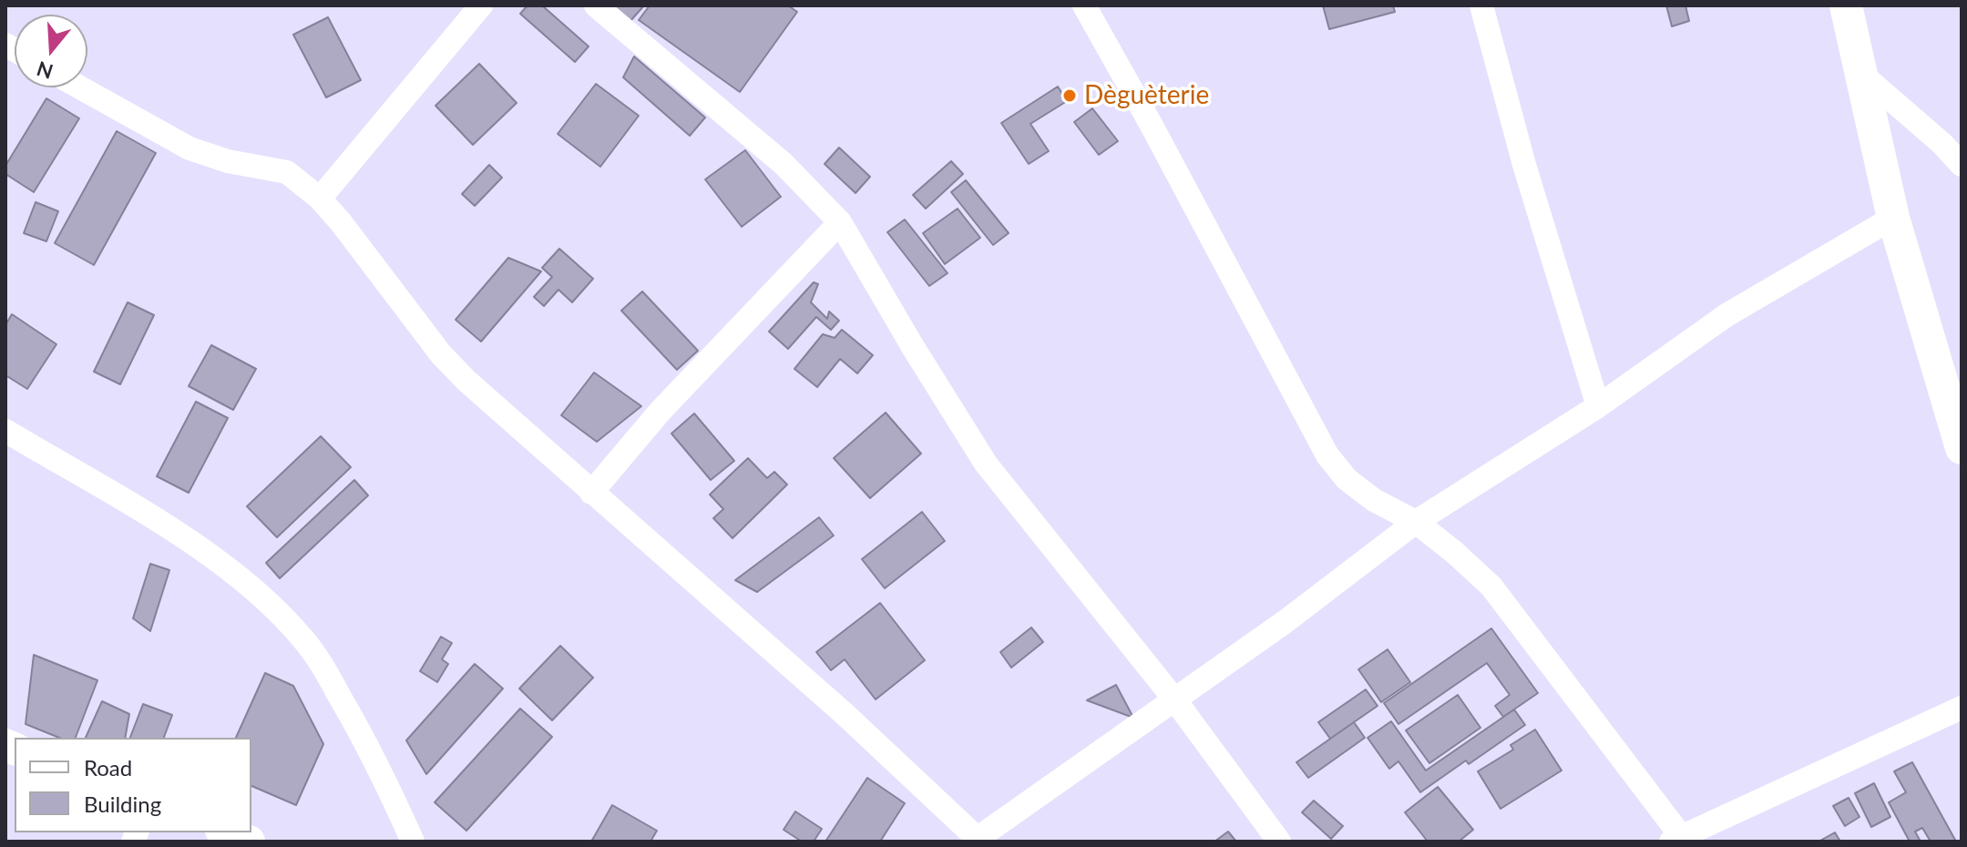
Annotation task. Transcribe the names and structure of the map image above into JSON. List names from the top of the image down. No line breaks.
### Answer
{"places":["Dèguèterie"],"legend":["Road","Building"],"north":"bottom"}
